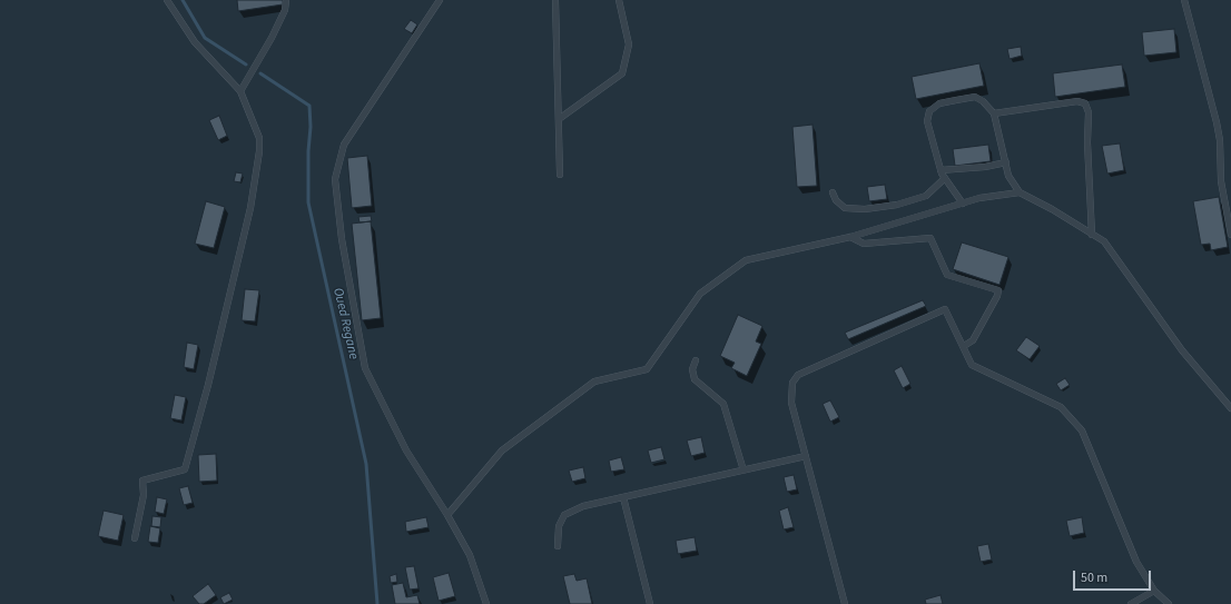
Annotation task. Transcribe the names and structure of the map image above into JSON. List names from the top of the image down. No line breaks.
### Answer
{"water":["Oued Regane"],"scale_bar":"50 m"}
